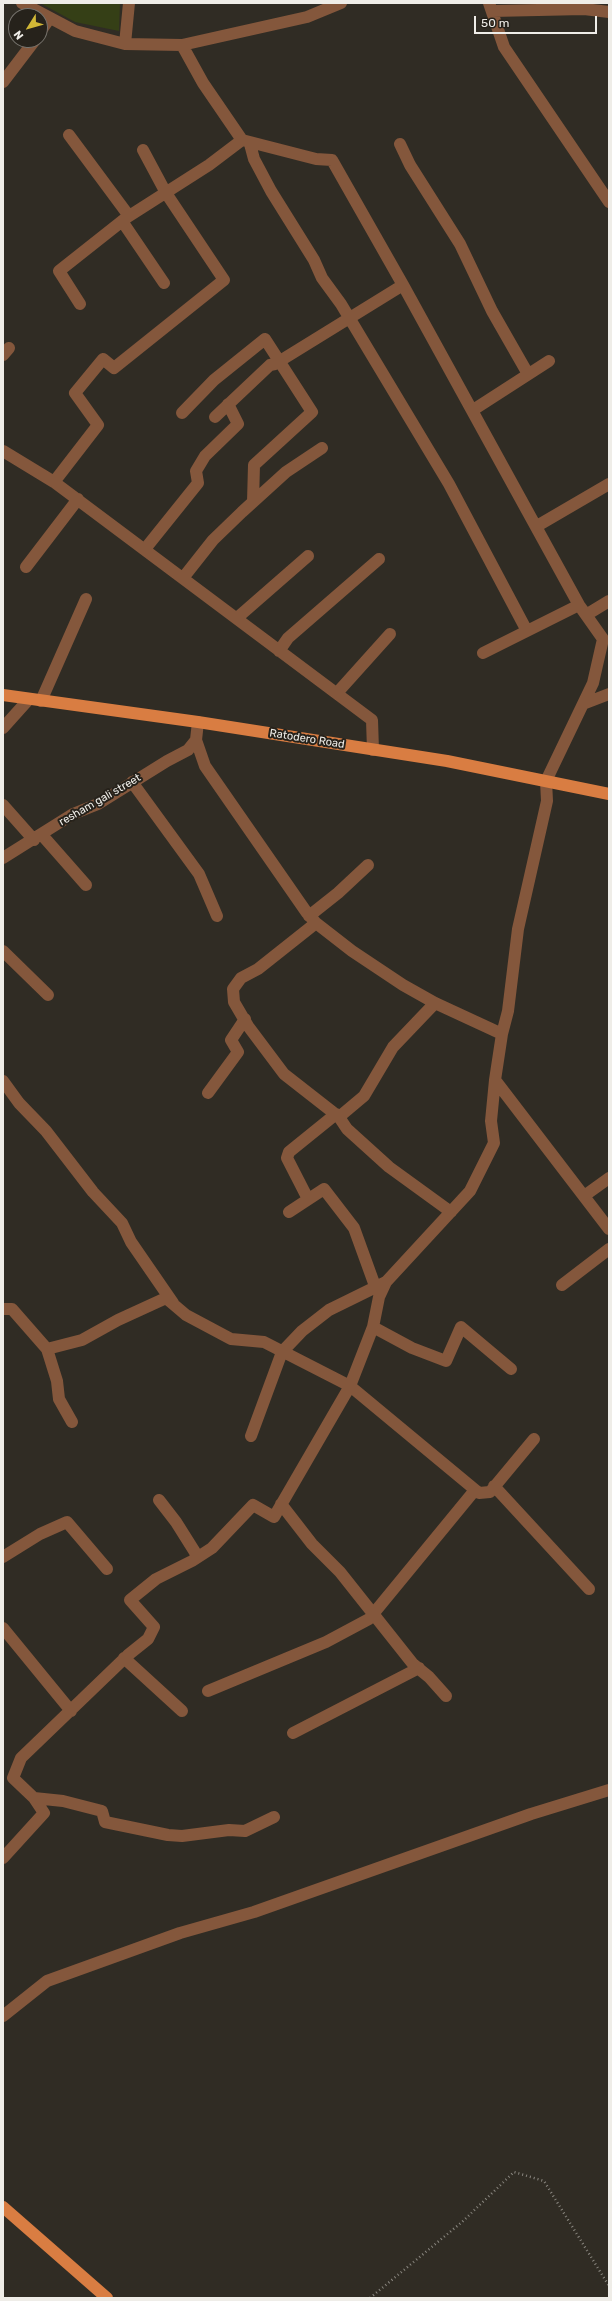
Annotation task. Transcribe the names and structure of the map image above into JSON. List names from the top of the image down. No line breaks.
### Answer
{"streets":{"main road":["Ratodero Road"],"street":["resham gali street"]},"scale_bar":"50 m","north":"bottom left"}
